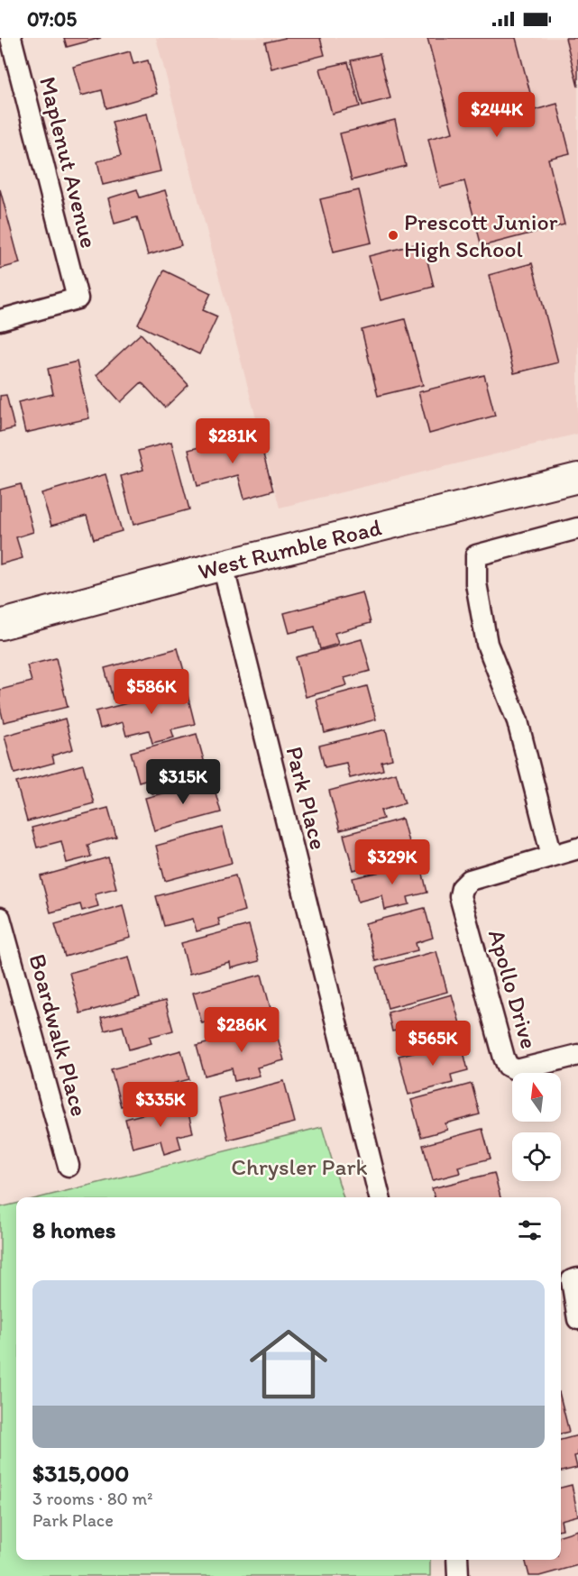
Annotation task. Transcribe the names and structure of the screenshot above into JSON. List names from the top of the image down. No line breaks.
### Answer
{"streets":{"street":["Maplenut Avenue","West Rumble Road","Park Place","Apollo Drive","Boardwalk Place"]},"crossings":[["West Rumble Road","Park Place"]],"parks":["Chrysler Park"],"places":["Prescott Junior High School"],"north":"top","page":{"status":"07:05","price":["$244K","$281K","$586K","$315K","$329K","$286K","$565K","$335K"],"heading":"8 homes","list":[{"name":"$315,000","note":"3 rooms · 80 m² · Park Place"}]}}
